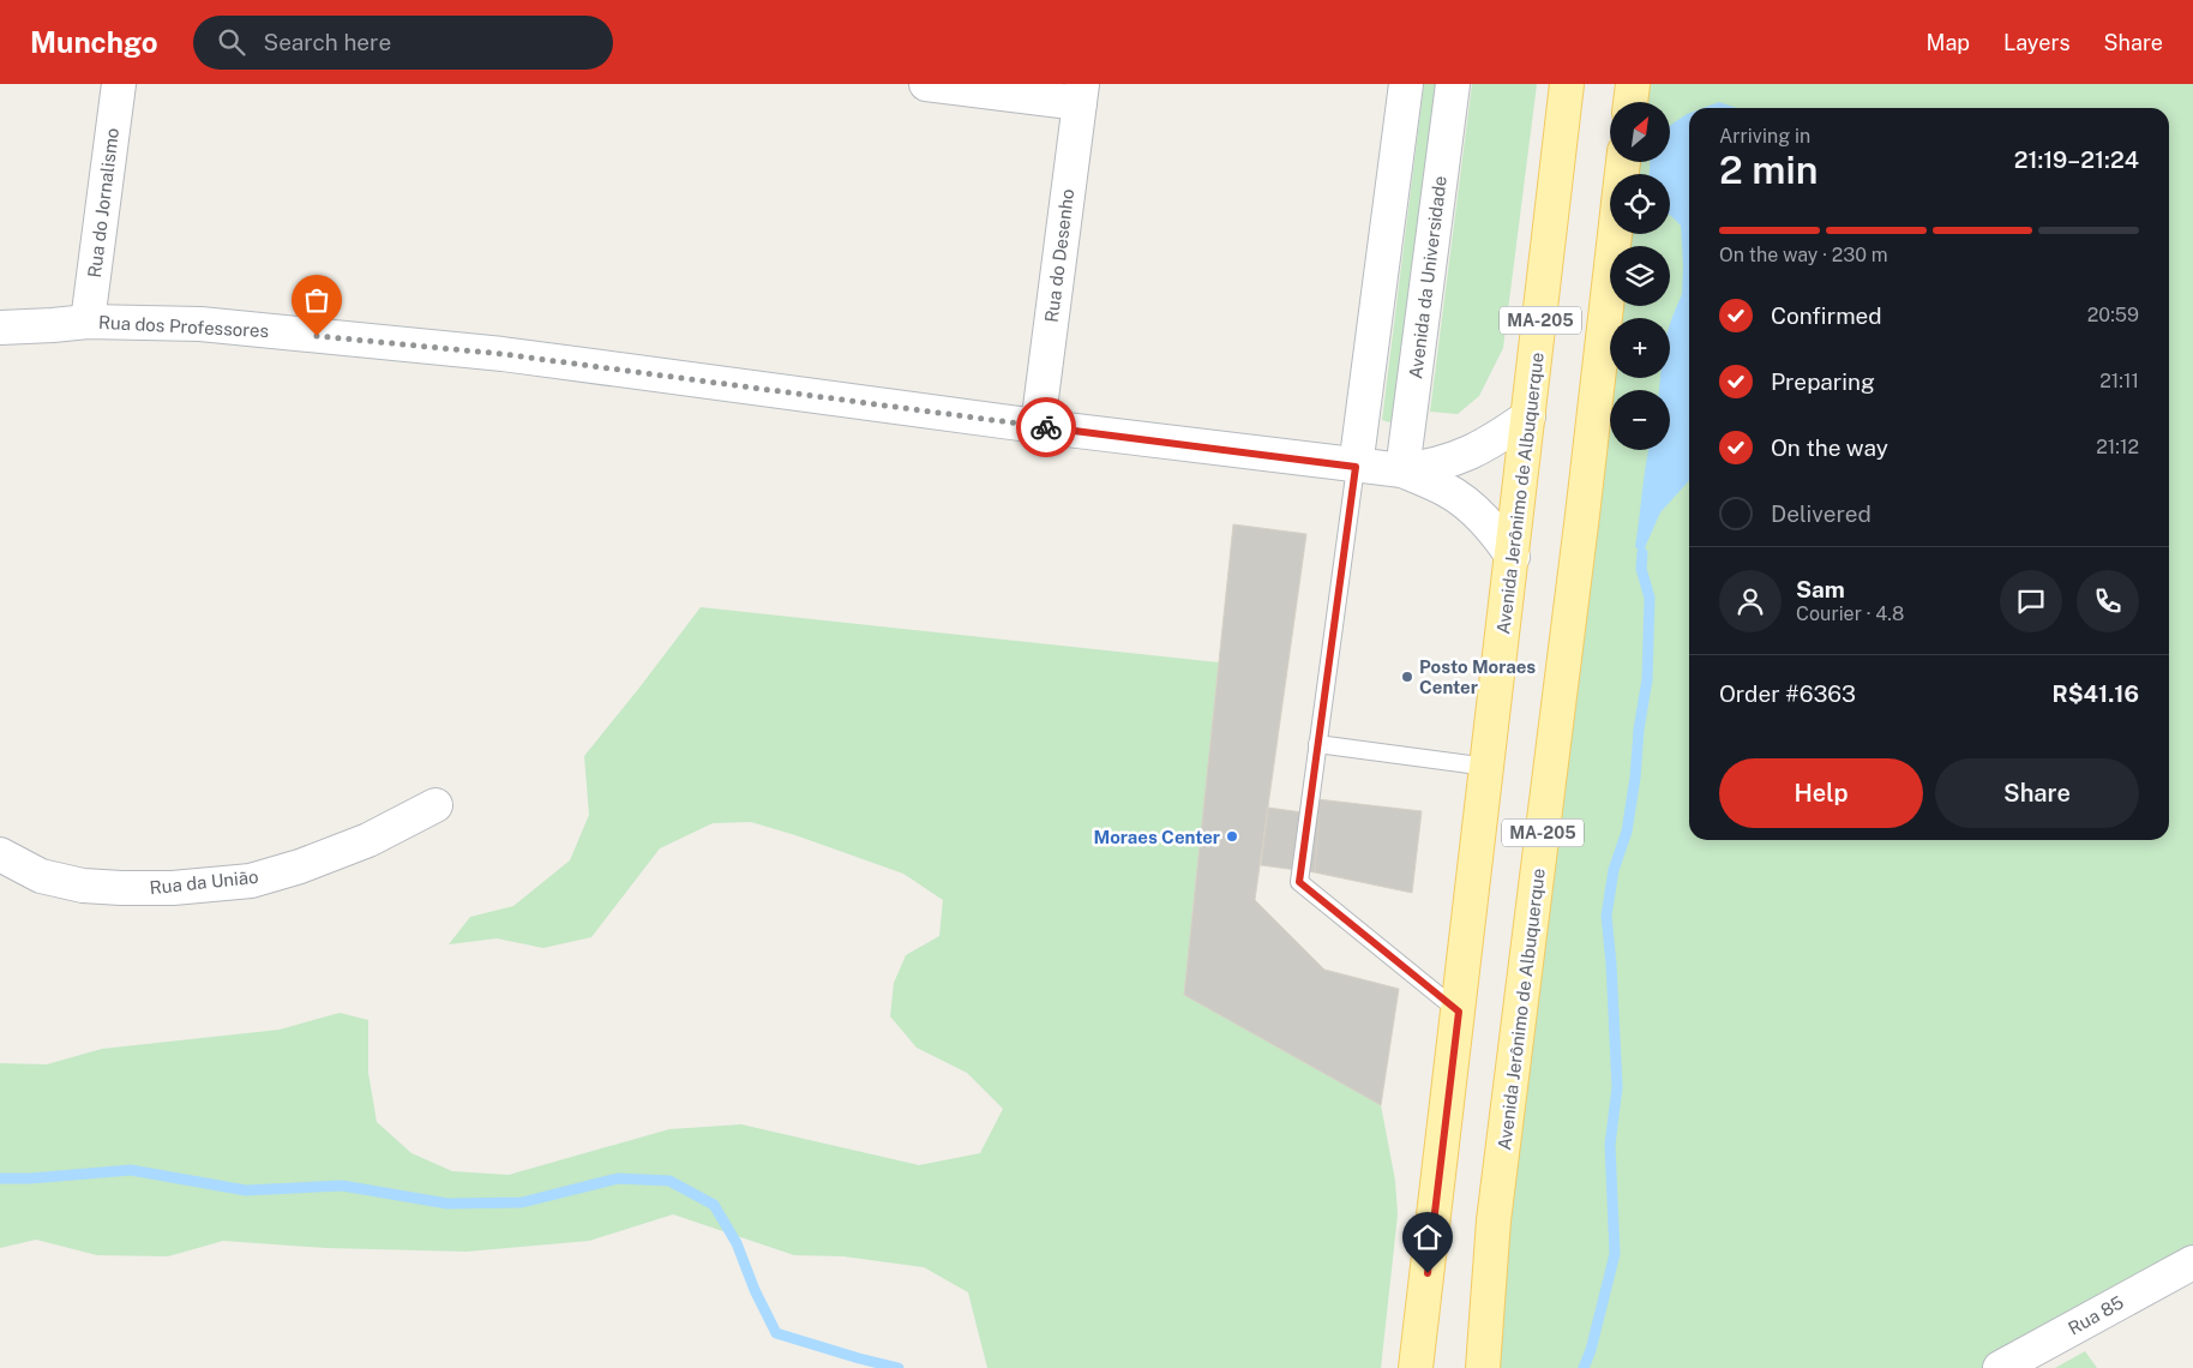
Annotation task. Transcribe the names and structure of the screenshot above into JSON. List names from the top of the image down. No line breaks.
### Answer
{"streets":{"main road":["MA-205","Avenida Jerônimo de Albuquerque"],"street":["Rua do Jornalismo","Rua do Desenho","Avenida da Universidade","Rua dos Professores","Rua da União","Rua 85"]},"crossings":[["Rua do Jornalismo","Rua dos Professores"],["Rua do Desenho","Rua dos Professores"],["Avenida da Universidade","Rua dos Professores"],["Rua dos Professores","Avenida Jerônimo de Albuquerque"]],"places":["Posto Moraes Center","Moraes Center"],"north":"top right","page":{"header":"Munchgo","search":"Search here","nav":["Map","Layers","Share"],"map_buttons":["+","−"],"heading":["2 min","Arriving in","21:19–21:24"],"panel":["Sam","Courier · 4.8","Order #6363","R$41.16"],"bar":"On the way · 230 m","list":[["Confirmed","20:59"],["Preparing","21:11"],["On the way","21:12"],"Delivered"],"buttons":["Help","Share"]}}
